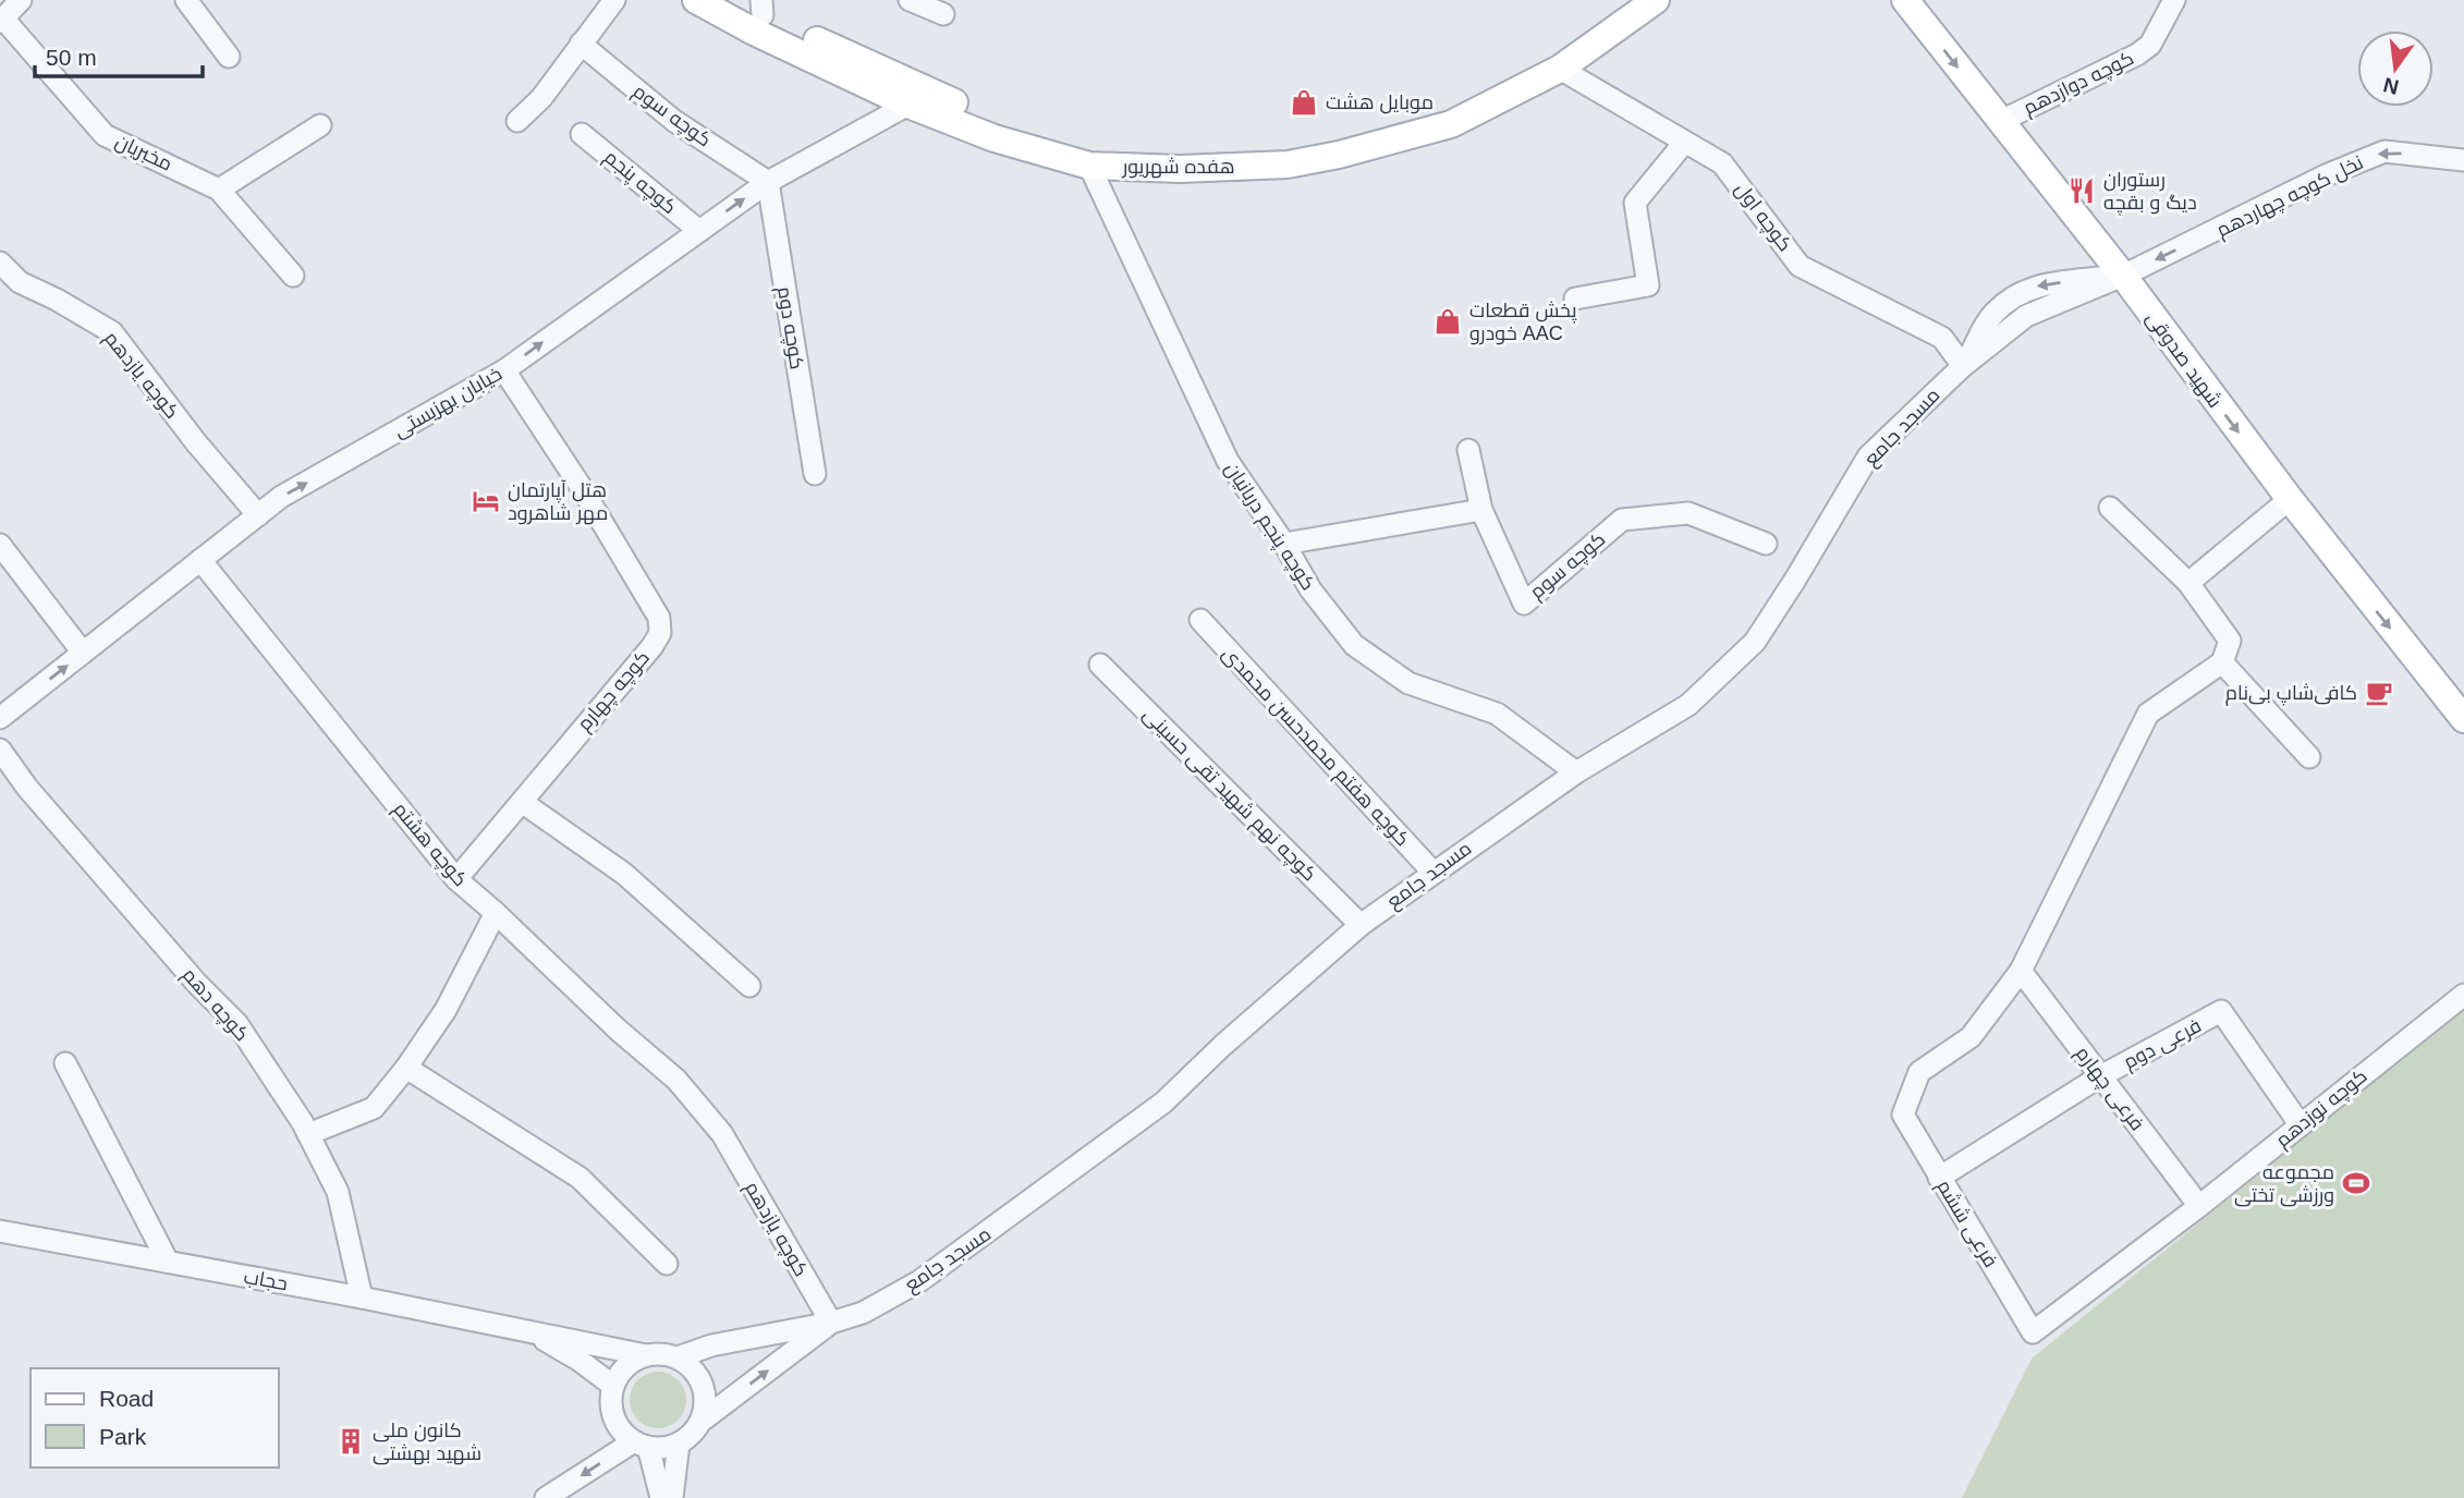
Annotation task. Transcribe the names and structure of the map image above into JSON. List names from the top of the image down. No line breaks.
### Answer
{"streets":{"main road":["هفده شهریور","شهید صدوقی"],"street":["کوچه دوازدهم","کوچه سوم","مخبریان","کوچه پنجم","نخل کوچه چهاردهم","کوچه اول","کوچه دوم","کوچه یازدهم","خیابان بهزیستی","مسجد جامع","کوچه پنجم دربانیان","کوچه چهارم","کوچه هفتم محمدحسن محمدی","کوچه نهم شهید تقی حسینی","کوچه هشتم","کوچه دهم","فرعی دوم","فرعی چهارم","کوچه نوزدهم","فرعی ششم","حجاب"]},"crossings":[["کوچه دوازدهم","شهید صدوقی"],["کوچه سوم","کوچه دوم"],["کوچه سوم","خیابان بهزیستی"],["هفده شهریور","کوچه اول"],["هفده شهریور","خیابان بهزیستی"],["هفده شهریور","کوچه پنجم دربانیان"],["کوچه پنجم","خیابان بهزیستی"],["نخل کوچه چهاردهم","شهید صدوقی"],["نخل کوچه چهاردهم","مسجد جامع"],["کوچه اول","مسجد جامع"],["کوچه دوم","خیابان بهزیستی"],["شهید صدوقی","مسجد جامع"],["کوچه یازدهم","خیابان بهزیستی"],["کوچه یازدهم","مسجد جامع"],["کوچه یازدهم","کوچه هشتم"],["خیابان بهزیستی","کوچه چهارم"],["خیابان بهزیستی","کوچه هشتم"],["مسجد جامع","کوچه پنجم دربانیان"],["مسجد جامع","کوچه هفتم محمدحسن محمدی"],["مسجد جامع","کوچه نهم شهید تقی حسینی"],["کوچه چهارم","کوچه هشتم"],["کوچه دهم","حجاب"],["فرعی دوم","فرعی چهارم"],["فرعی دوم","کوچه نوزدهم"],["فرعی چهارم","کوچه نوزدهم"],["فرعی چهارم","فرعی ششم"],["کوچه نوزدهم","فرعی ششم"]],"one_way":["نخل کوچه چهاردهم","شهید صدوقی","خیابان بهزیستی"],"places":{"shop":["موبایل هشت","پخش قطعات خودرو AAC"],"restaurant":["رستوران دیگ و بقچه"],"hotel":["هتل آپارتمان مهر شاهرود"],"cafe":["کافی‌شاپ بی‌نام"],"sports":["مجموعه ورزشی تختی"],"building":["کانون ملی شهید بهشتی"]},"legend":["Road","Park"],"scale_bar":"50 m","north":"bottom"}
